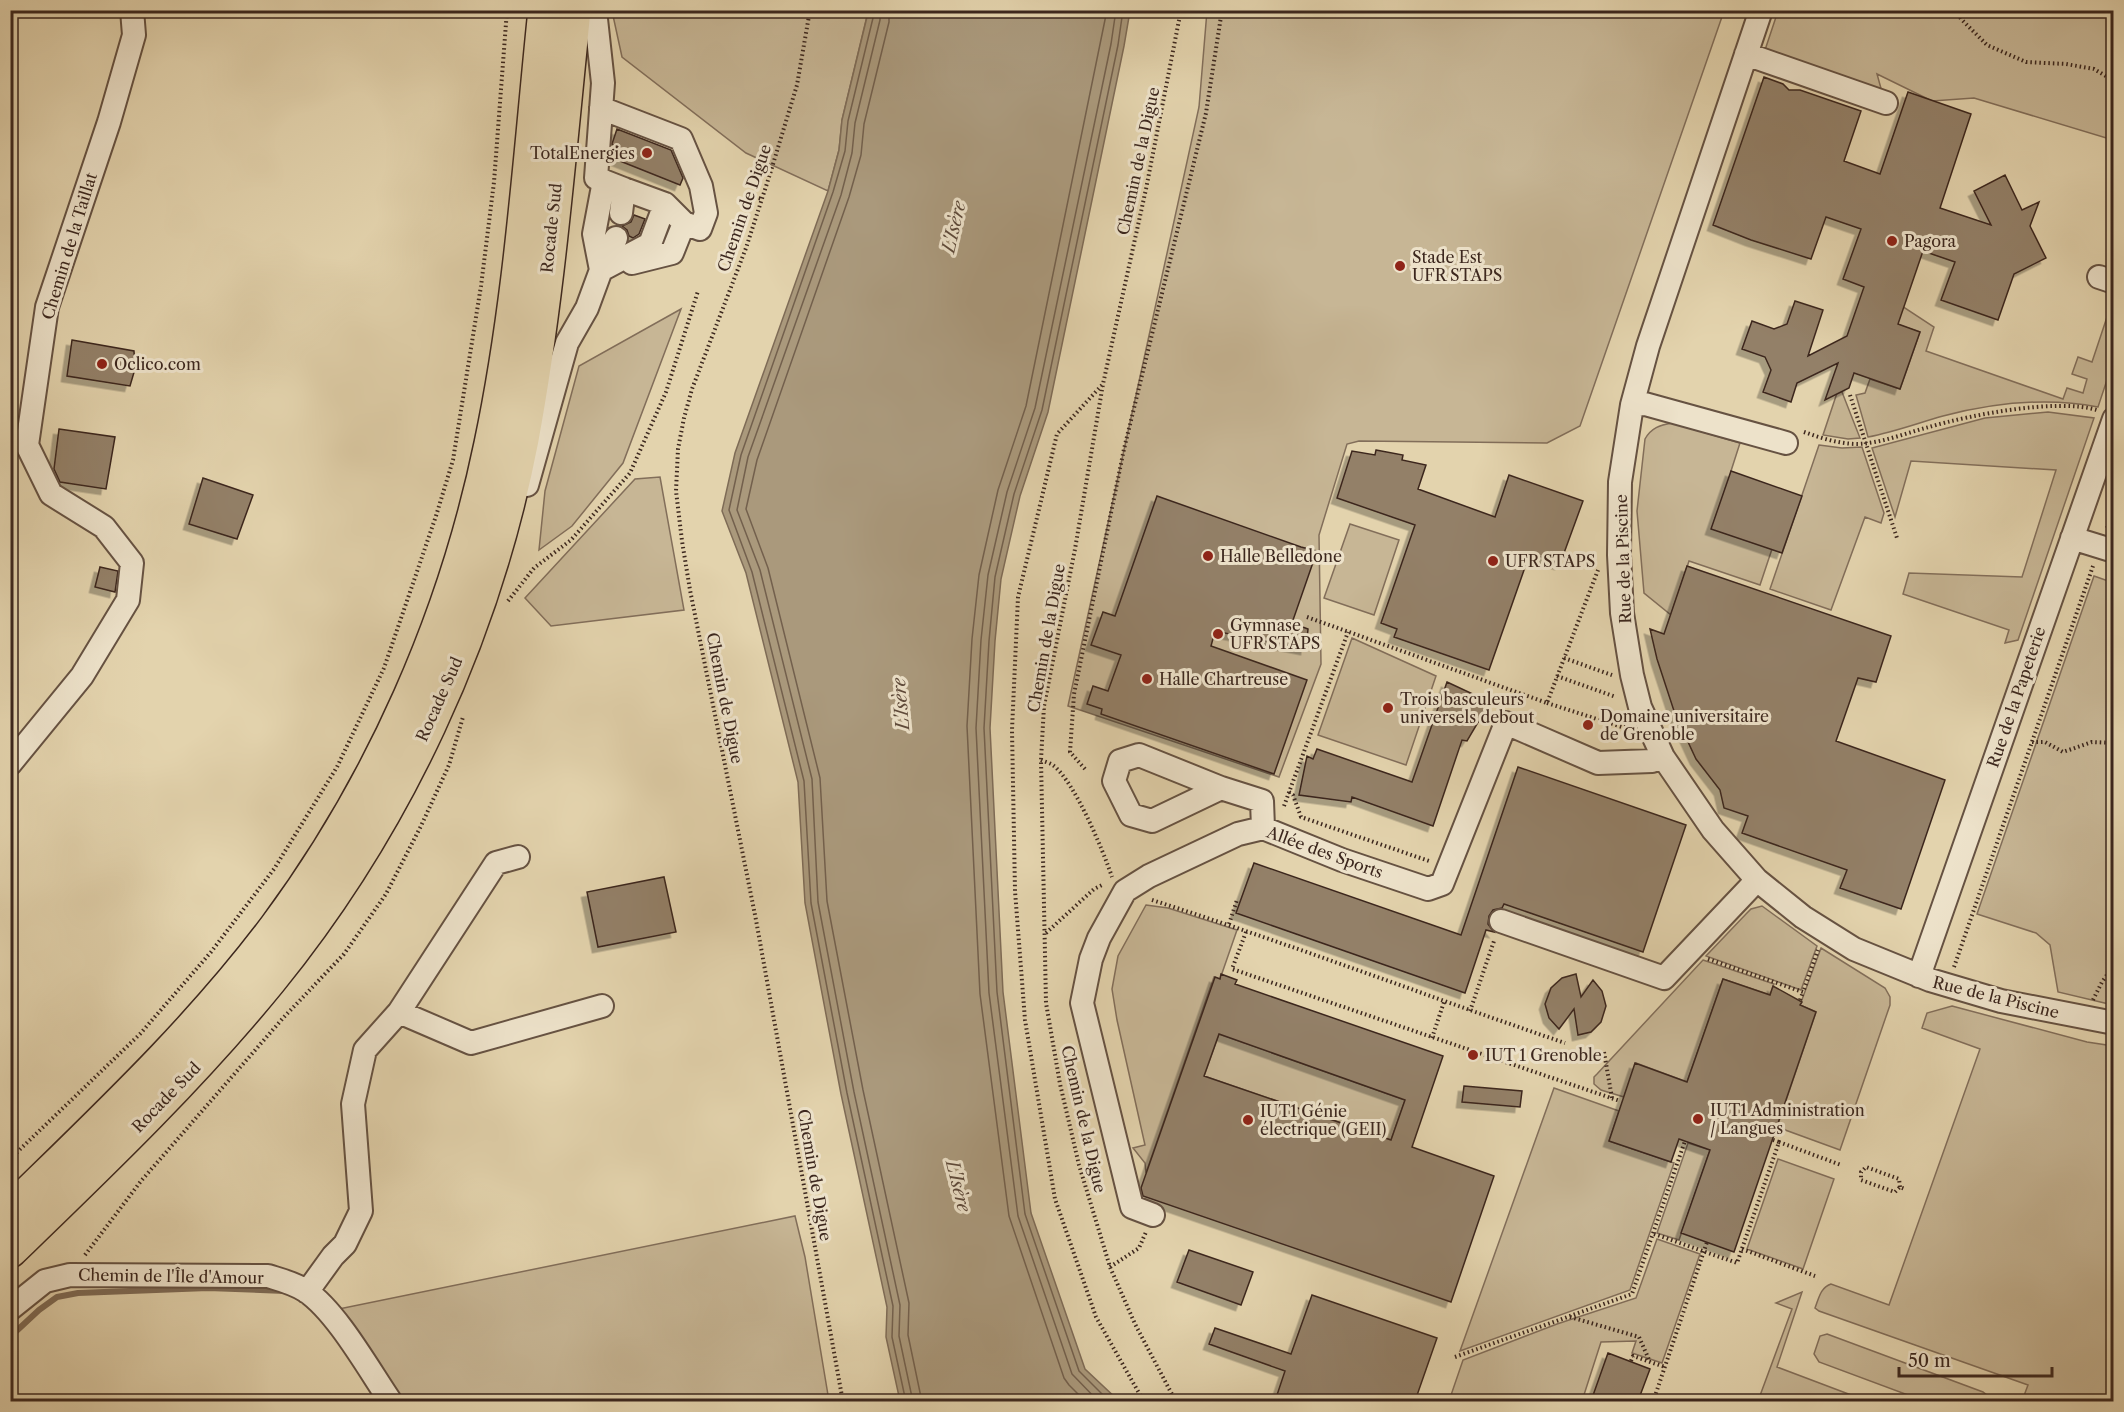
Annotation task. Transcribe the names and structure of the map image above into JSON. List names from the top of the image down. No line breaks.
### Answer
{"streets":{"highway":["Rocade Sud"],"street":["Chemin de la Taillat","Rue de la Piscine","Rue de la Papeterie","Allée des Sports","Chemin de l'Île d'Amour"],"path":["Chemin de la Digue","Chemin de Digue"]},"crossings":[["Rue de la Piscine","Rue de la Papeterie"],["Rue de la Piscine","Allée des Sports"]],"water":["L'Isère"],"places":["TotalEnergies","Pagora","Stade Est UFR STAPS","Oclico.com","Halle Belledone","UFR STAPS","Gymnase UFR STAPS","Halle Chartreuse","Trois basculeurs universels debout","Domaine universitaire de Grenoble","IUT 1 Grenoble","IUT1 Administration / Langues","IUT1 Génie électrique (GEII)"],"scale_bar":"50 m"}
